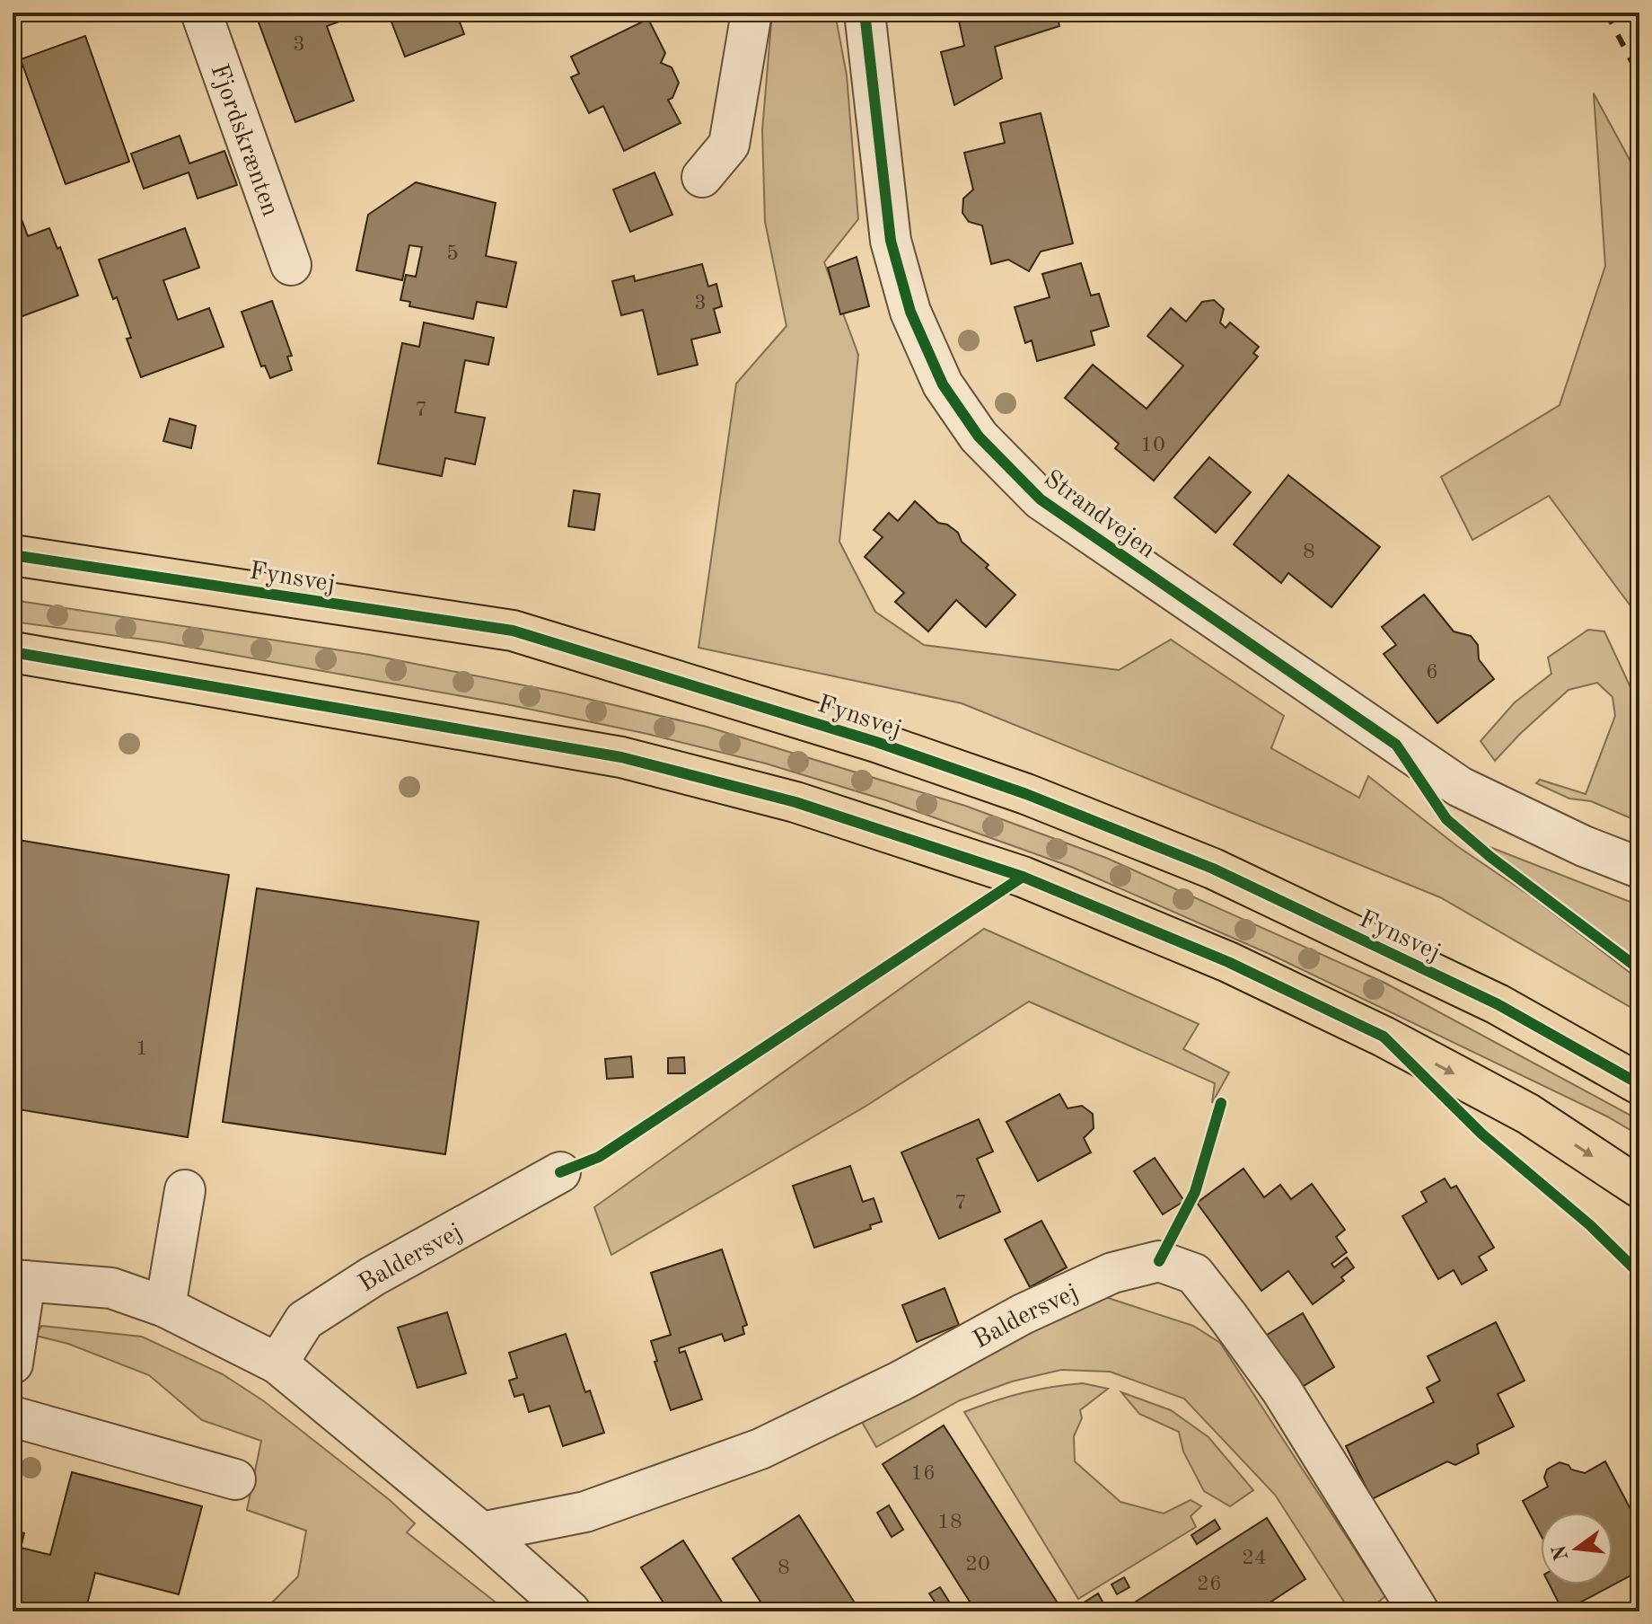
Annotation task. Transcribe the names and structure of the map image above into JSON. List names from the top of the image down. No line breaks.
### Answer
{"streets":{"main road":["Fynsvej"],"street":["Fjordskrænten","Strandvejen","Baldersvej"]},"house_numbers":["3","5","3","7","10","8","6","1","7","16","18","24","20","8","26"],"north":"left"}
